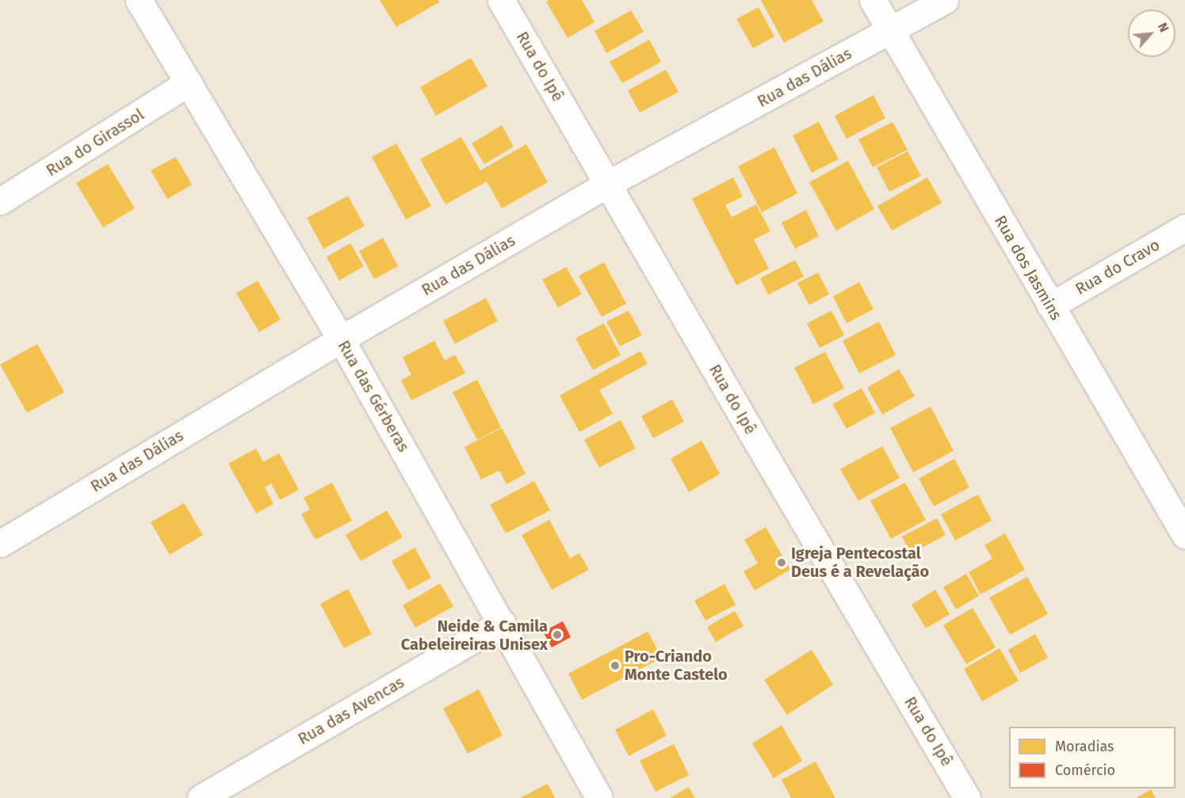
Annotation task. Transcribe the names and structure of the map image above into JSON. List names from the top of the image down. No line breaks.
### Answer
{"streets":{"street":["Rua do Ipê","Rua das Dálias","Rua do Girassol","Rua do Cravo","Rua dos Jasmins","Rua das Gérberas","Rua das Avencas"]},"crossings":[["Rua do Ipê","Rua das Dálias"],["Rua das Dálias","Rua dos Jasmins"],["Rua das Dálias","Rua das Gérberas"],["Rua do Girassol","Rua das Gérberas"],["Rua do Cravo","Rua dos Jasmins"],["Rua das Gérberas","Rua das Avencas"]],"places":["Igreja Pentecostal Deus é a Revelação","Neide & Camila Cabeleireiras Unisex","Pro-Criando Monte Castelo"],"legend":["Moradias","Comércio"],"north":"top right"}
